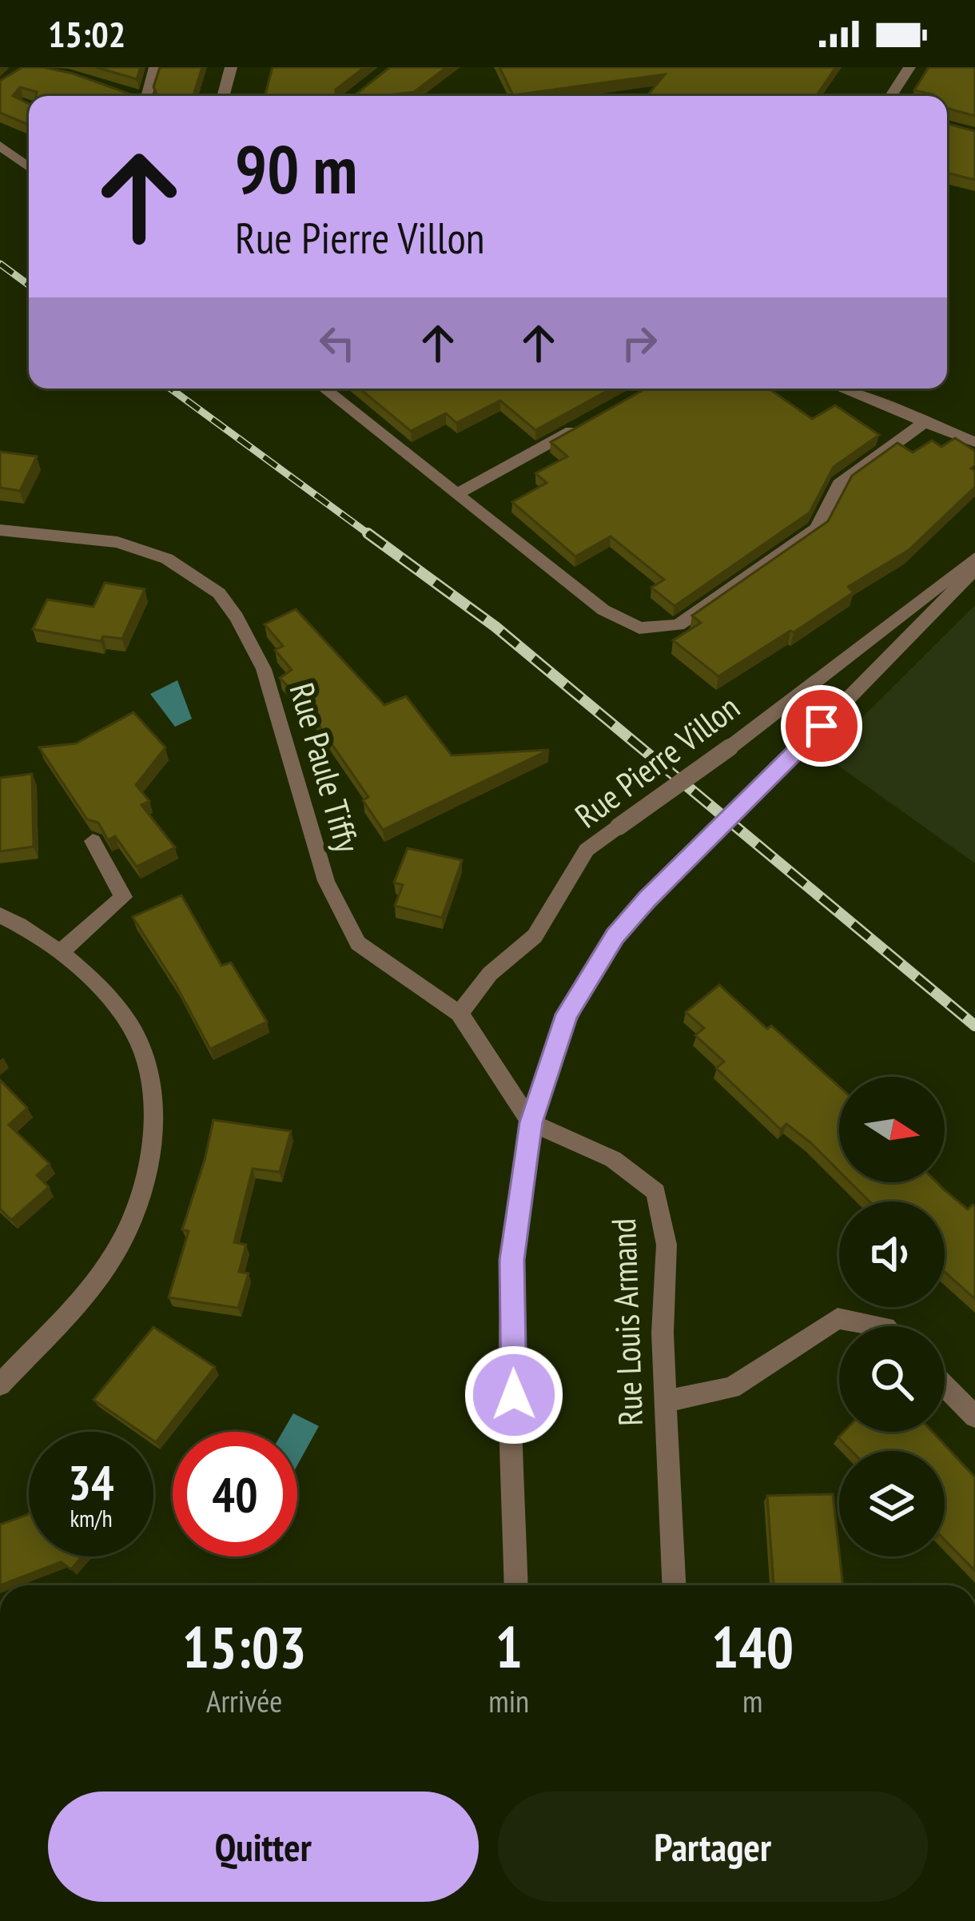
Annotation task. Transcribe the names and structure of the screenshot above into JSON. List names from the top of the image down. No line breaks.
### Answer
{"streets":{"street":["Rue Pierre Villon","Rue Paule Tiffy","Rue Louis Armand"]},"crossings":[["Rue Pierre Villon","Rue Paule Tiffy"],["Rue Paule Tiffy","Rue Louis Armand"]],"north":"right","page":{"status":"15:02","turn":["90 m","Rue Pierre Villon"],"speed":"34 km/h","limit":"40","eta":["15:03","Arrivée","1","min","140","m"],"buttons":["Quitter","Partager"]}}
